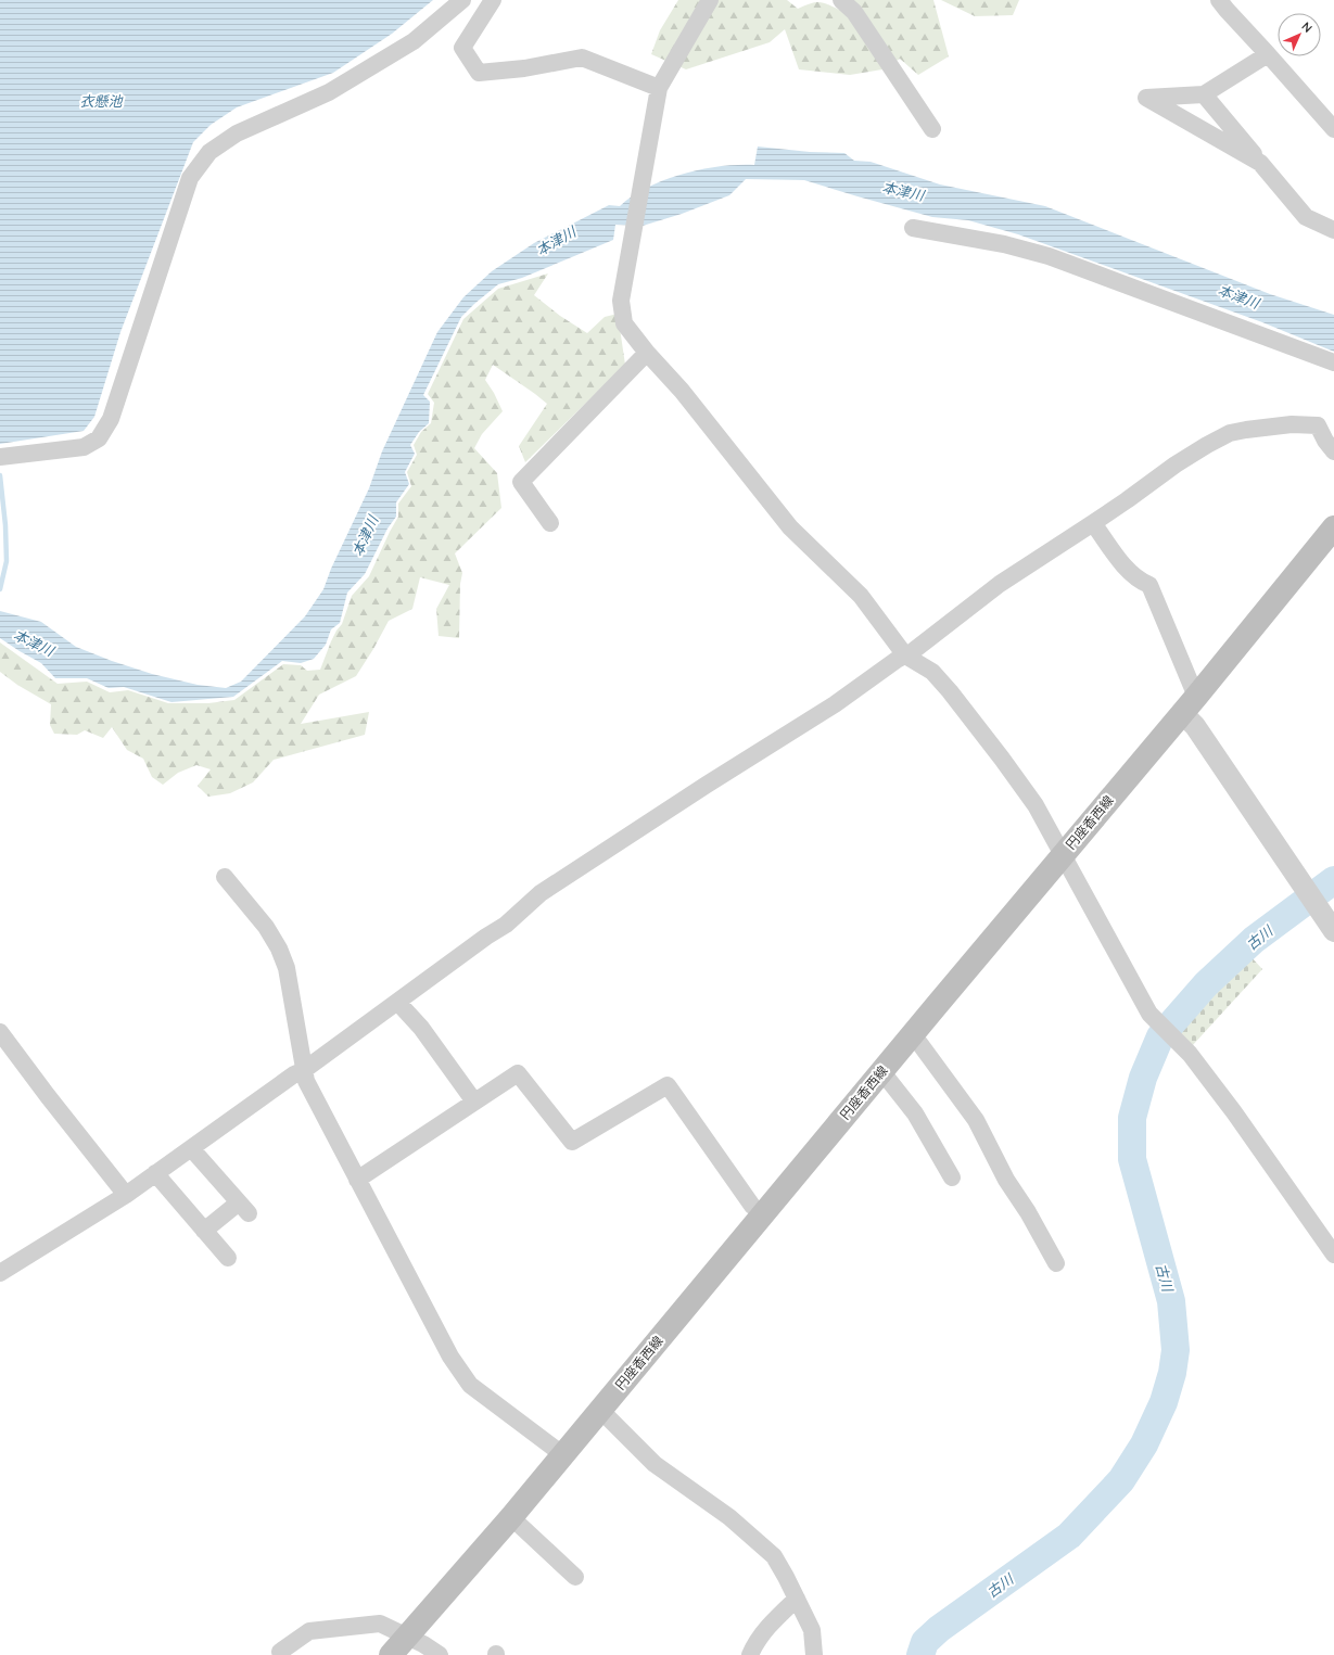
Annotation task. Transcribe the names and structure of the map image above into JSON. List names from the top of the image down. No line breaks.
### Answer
{"streets":{"main road":["円座香西線"]},"water":["衣懸池","本津川","古川"],"north":"top right"}
